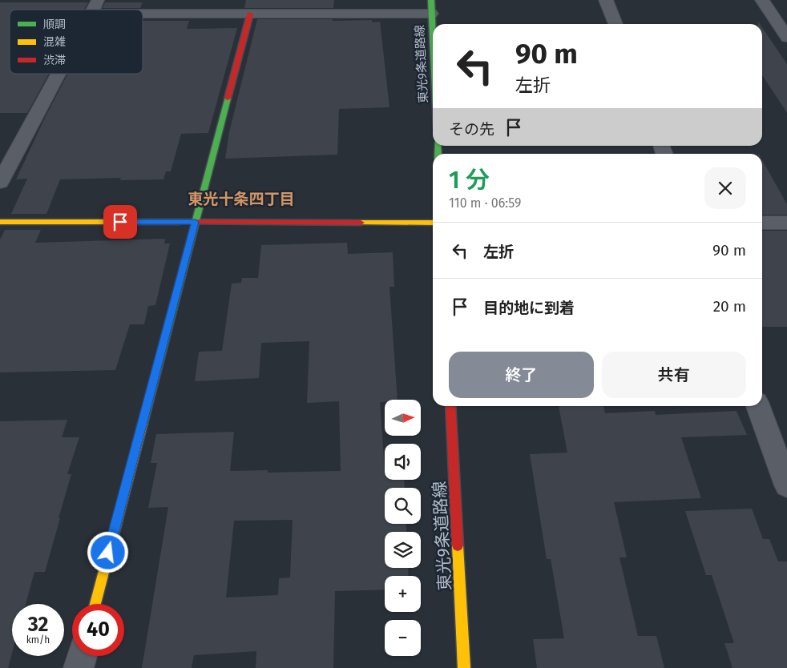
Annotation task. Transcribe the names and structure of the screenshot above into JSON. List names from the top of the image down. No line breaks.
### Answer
{"streets":{"street":["東光9条道路線"]},"districts":["東光十条四丁目"],"legend":["順調","混雑","渋滞"],"north":"right","page":{"turn":["90 m","左折"],"then":"その先","heading":["1 分","110 m · 06:59"],"list":[{"name":"左折","value":"90 m"},{"name":"目的地に到着","value":"20 m"}],"buttons":["終了","共有"],"map_buttons":["+","−"],"speed":"32 km/h","limit":"40"}}
